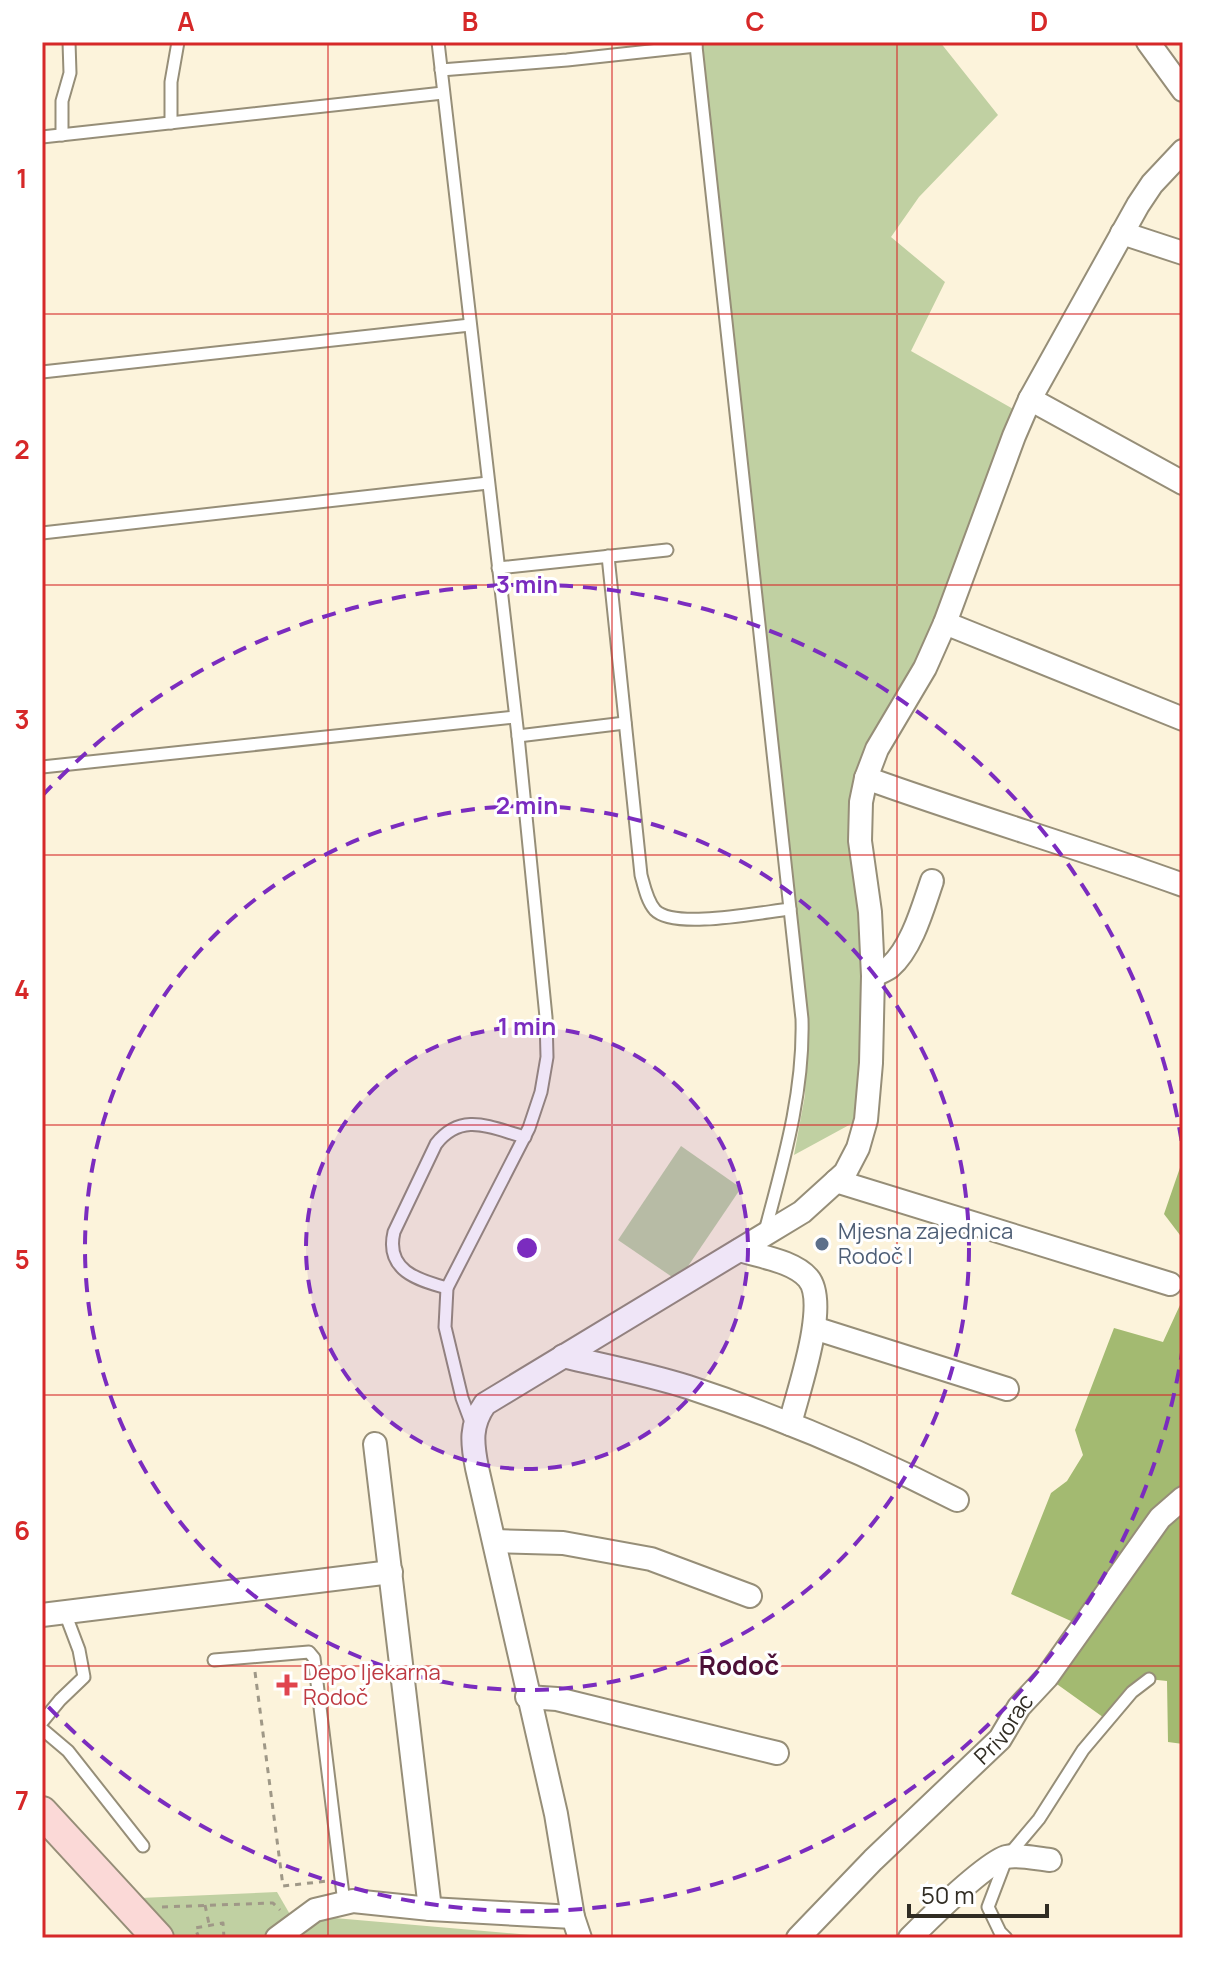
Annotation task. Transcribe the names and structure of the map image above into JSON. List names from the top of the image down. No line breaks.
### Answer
{"streets":{"street":["Privorac"]},"districts":["Rodoč"],"places":{"other":["Mjesna zajednica Rodoč I"],"health":["Depo ljekarna Rodoč"]},"scale_bar":"50 m","grid":{"columns":["A","B","C","D"],"rows":["1","2","3","4","5","6","7"]},"rings":["3 min","2 min","1 min"]}
